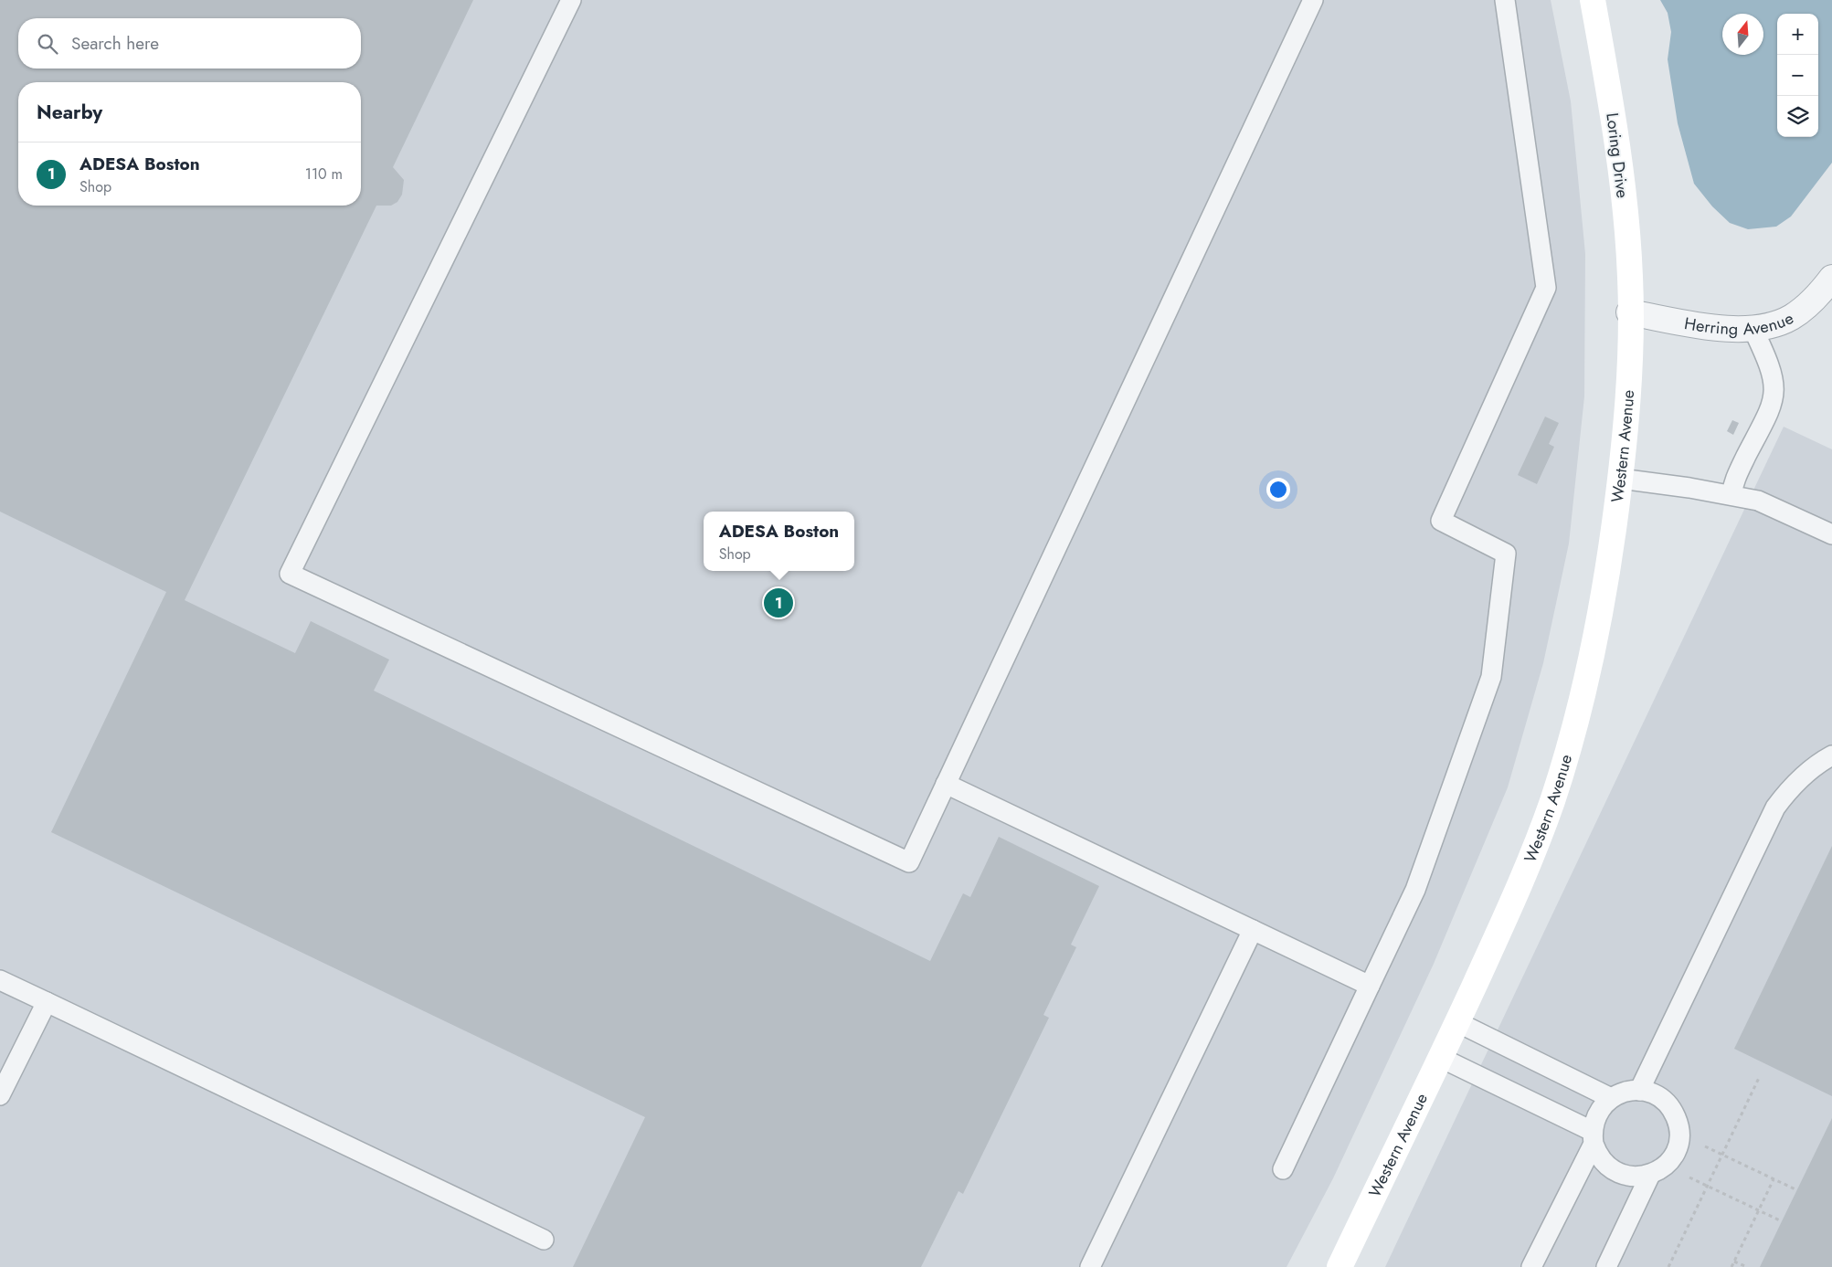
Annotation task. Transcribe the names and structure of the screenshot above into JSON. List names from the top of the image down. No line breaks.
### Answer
{"streets":{"street":["Loring Drive","Herring Avenue","Western Avenue"]},"crossings":[["Loring Drive","Herring Avenue"],["Loring Drive","Western Avenue"],["Herring Avenue","Western Avenue"]],"north":"top","page":{"map_buttons":["+","−"],"search":"Search here","heading":"Nearby","list":[{"mark":"1","name":"ADESA Boston","note":"Shop","value":"110 m"}],"popup":["ADESA Boston","Shop"],"pins":"1"}}
